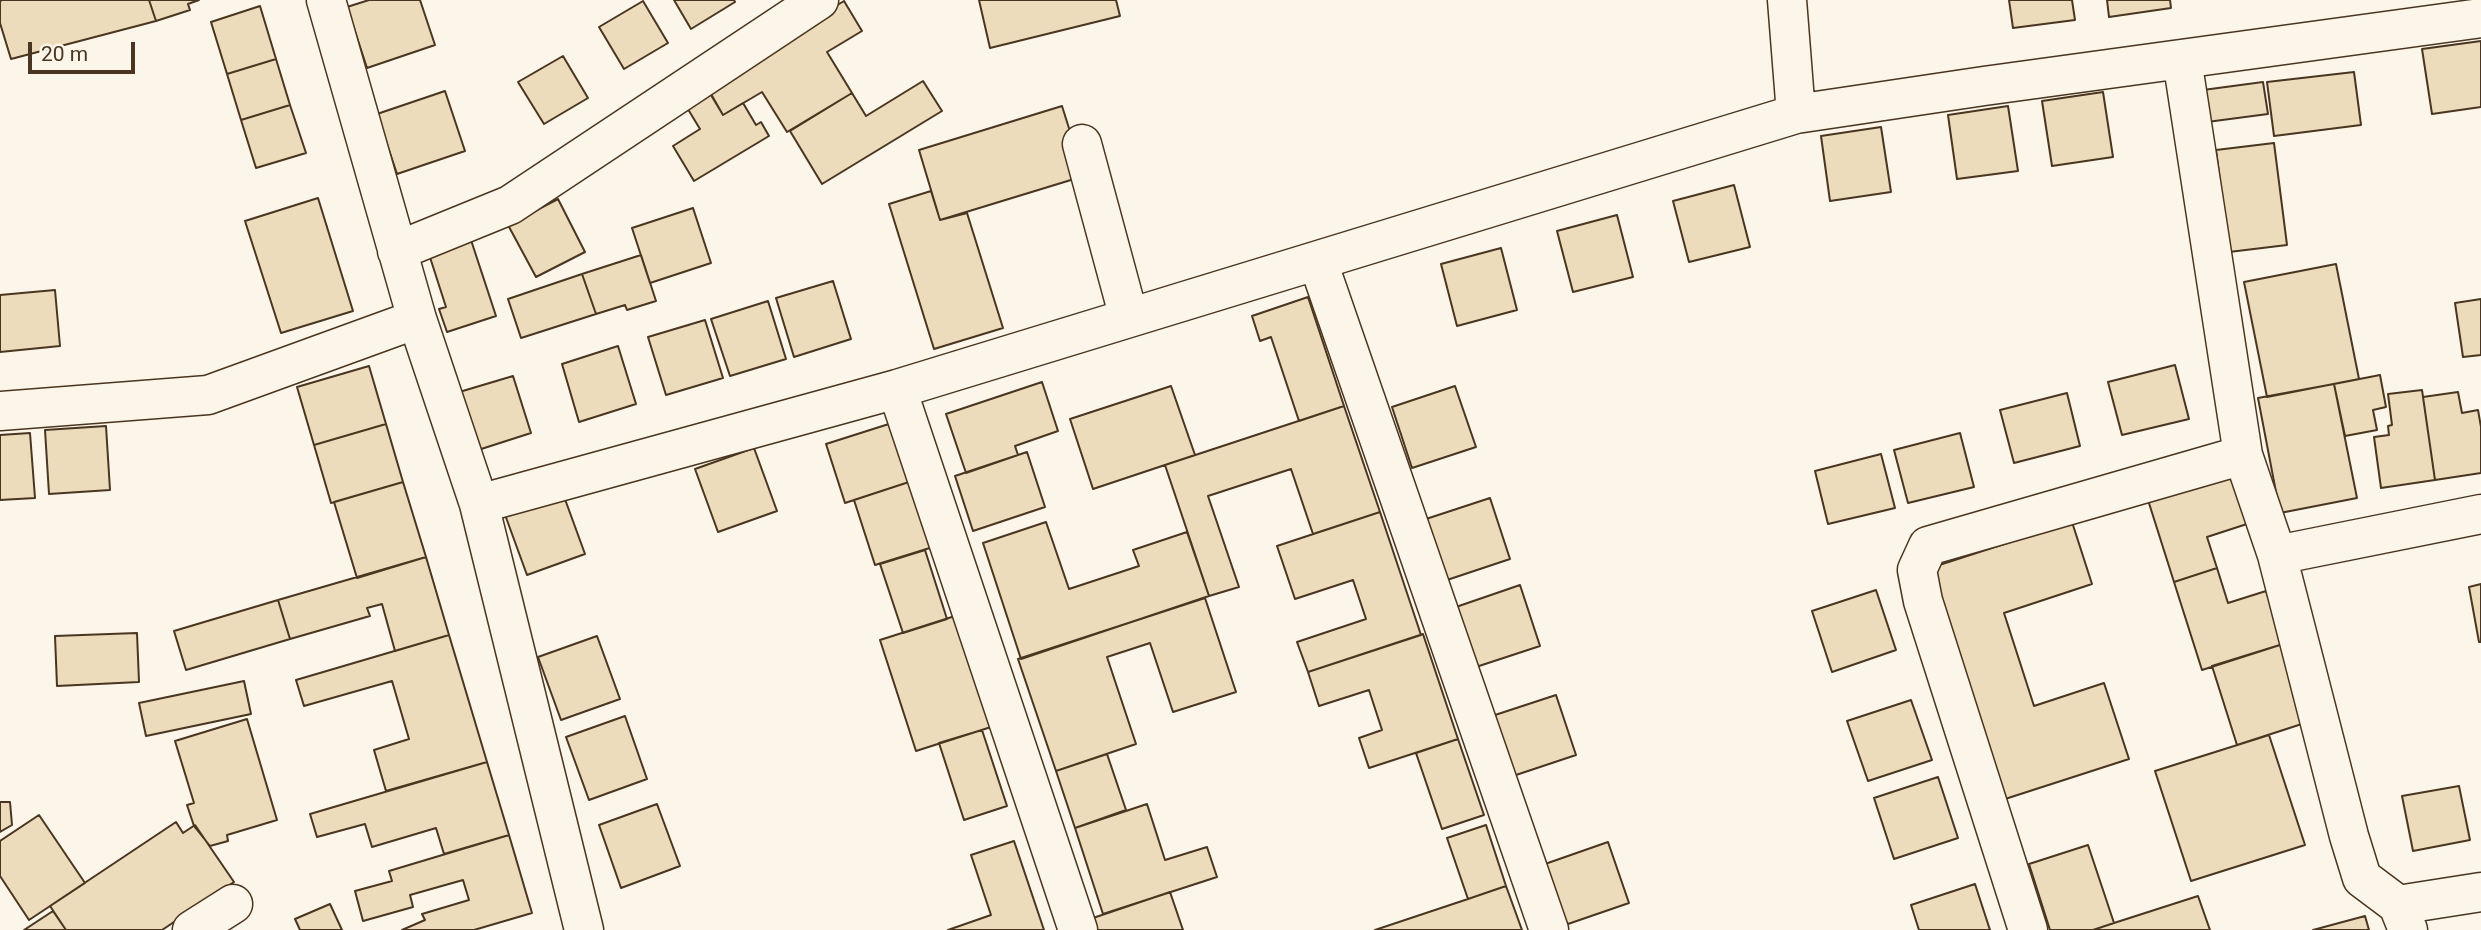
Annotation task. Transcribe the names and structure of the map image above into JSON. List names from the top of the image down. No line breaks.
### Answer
{"scale_bar":"20 m"}
